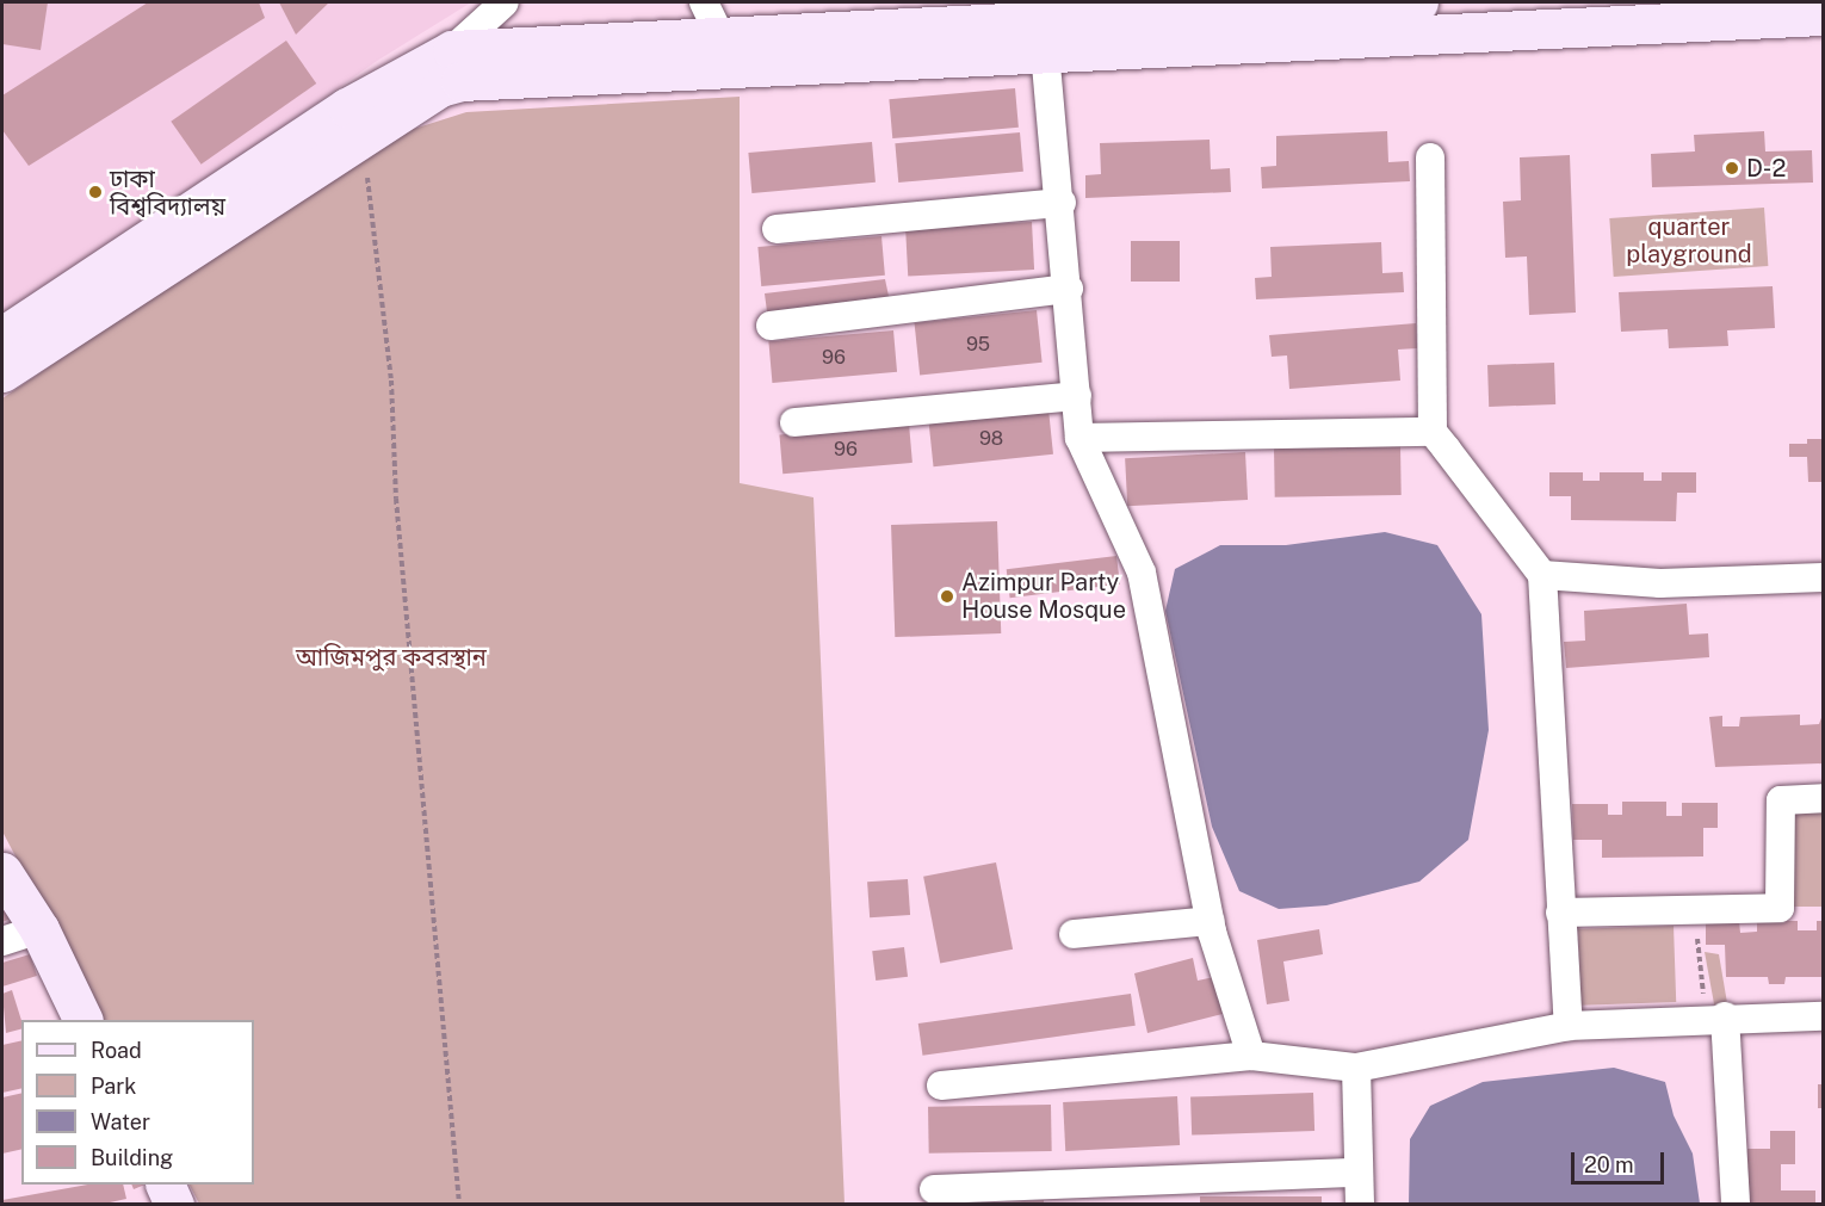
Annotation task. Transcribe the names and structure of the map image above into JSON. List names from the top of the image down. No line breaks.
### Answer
{"parks":["quarter playground","আজিমপুর কবরস্থান"],"places":["D-2","ঢাকা বিশ্ববিদ্যালয়","Azimpur Party House Mosque"],"house_numbers":["95","96","98","96"],"legend":["Road","Park","Water","Building"],"scale_bar":"20 m"}
